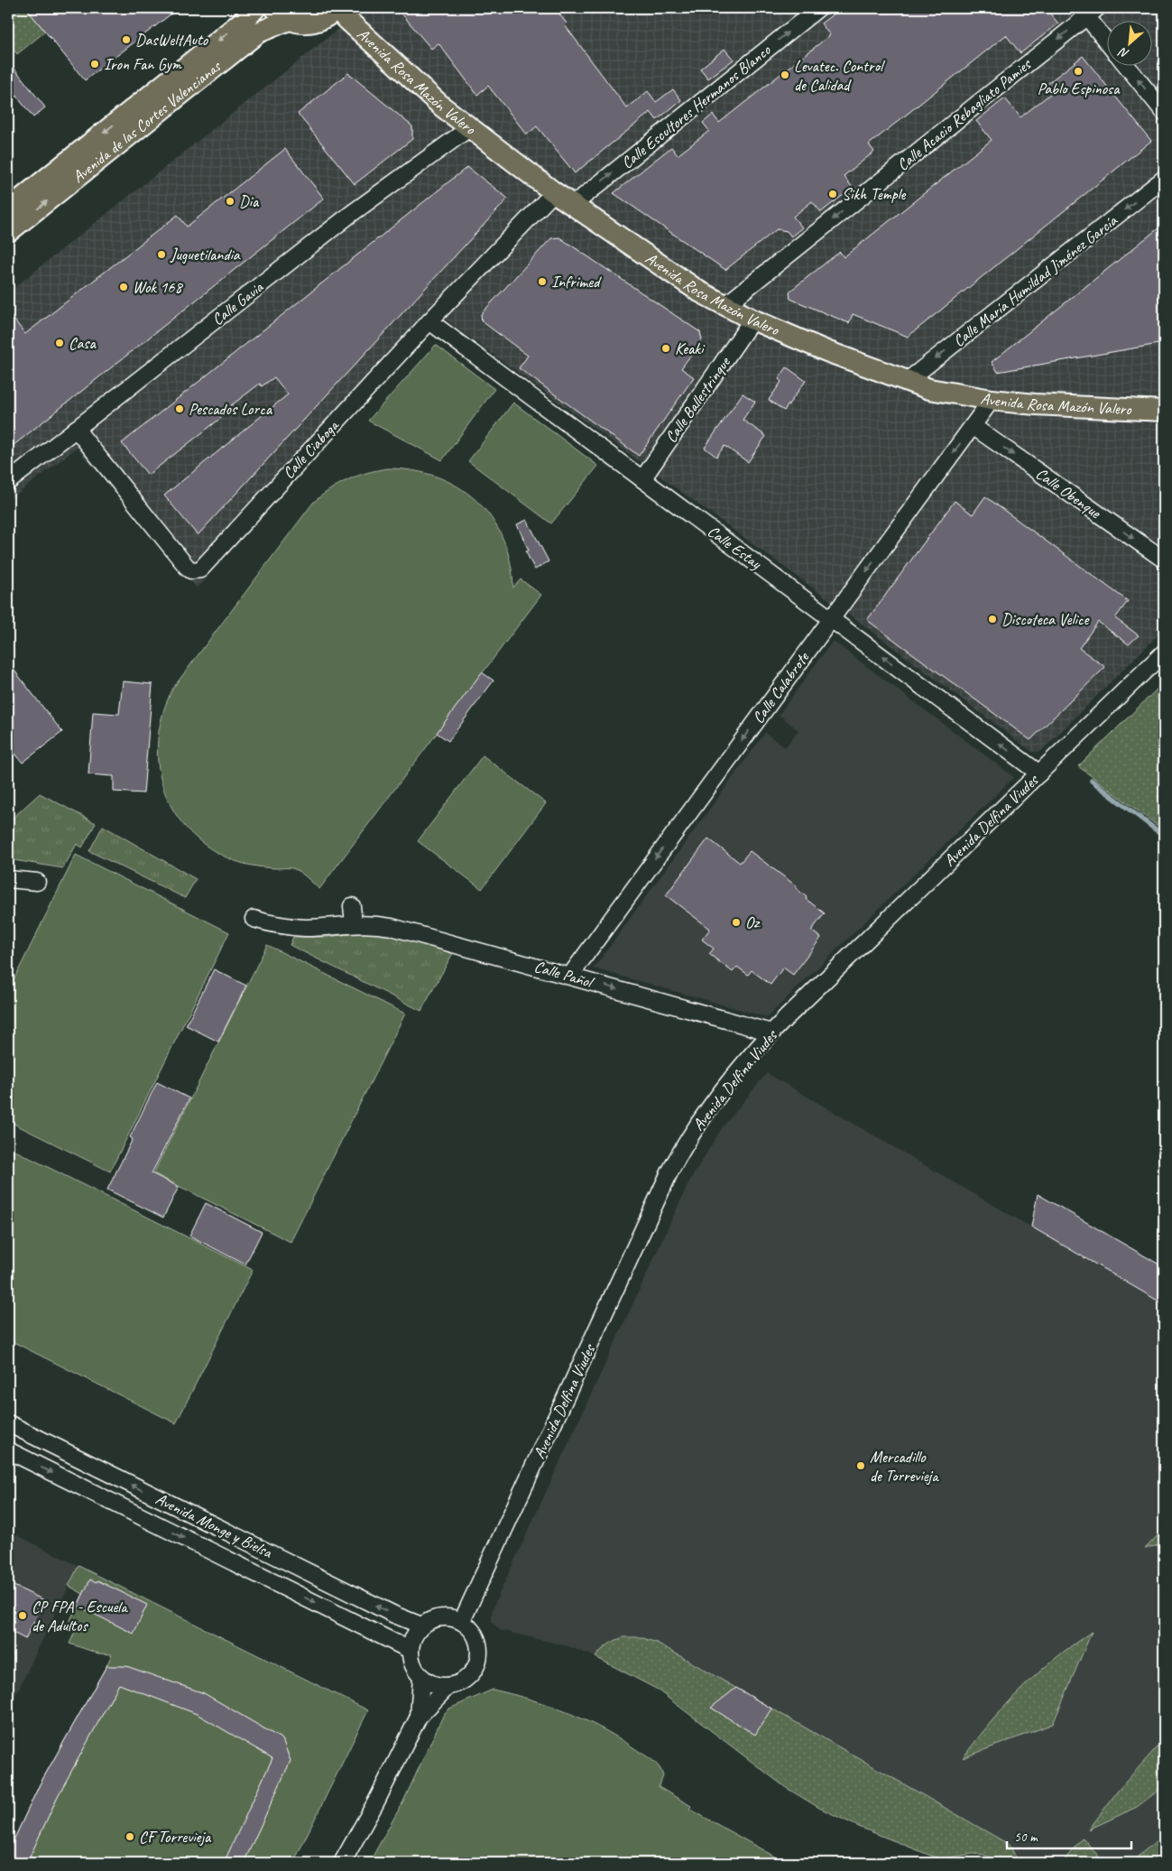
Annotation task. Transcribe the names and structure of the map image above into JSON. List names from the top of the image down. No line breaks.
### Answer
{"streets":{"main road":["Avenida Rosa Mazón Valero","Avenida de las Cortes Valencianas"],"street":["Calle Escultores Hermanos Blanco","Calle Acacio Rebagliato Pamies","Calle María Humildad Jiménez García","Calle Gavia","Calle Ballestrinque","Calle Ciaboga","Calle Obenque","Calle Estay","Calle Calabrote","Avenida Delfina Viudes","Calle Pañol","Avenida Monge y Bielsa"]},"crossings":[["Avenida Rosa Mazón Valero","Calle Escultores Hermanos Blanco"],["Avenida Rosa Mazón Valero","Calle Acacio Rebagliato Pamies"],["Avenida Rosa Mazón Valero","Calle María Humildad Jiménez García"],["Avenida Rosa Mazón Valero","Calle Gavia"],["Avenida Rosa Mazón Valero","Calle Ballestrinque"],["Avenida Rosa Mazón Valero","Calle Ciaboga"],["Avenida Rosa Mazón Valero","Calle Calabrote"],["Calle Gavia","Calle Ciaboga"],["Calle Ballestrinque","Calle Estay"],["Calle Ciaboga","Calle Estay"],["Calle Obenque","Calle Calabrote"],["Calle Estay","Calle Calabrote"],["Calle Estay","Avenida Delfina Viudes"],["Calle Calabrote","Calle Pañol"],["Avenida Delfina Viudes","Calle Pañol"],["Avenida Delfina Viudes","Avenida Monge y Bielsa"]],"one_way":["Calle Escultores Hermanos Blanco","Calle Acacio Rebagliato Pamies","Calle María Humildad Jiménez García","Calle Obenque","Calle Calabrote","Calle Pañol"],"places":["DasWeltAuto","Iron Fan Gym","Pablo Espinosa","Levatec. Control de Calidad","Sikh Temple","Dia","Juguetilandia","Infrimed","Wok 168","Casa","Keaki","Pescados Lorca","Discoteca Velice","Oz","Mercadillo de Torrevieja","CP FPA - Escuela de Adultos","CF Torrevieja"],"scale_bar":"50 m","north":"bottom left"}
